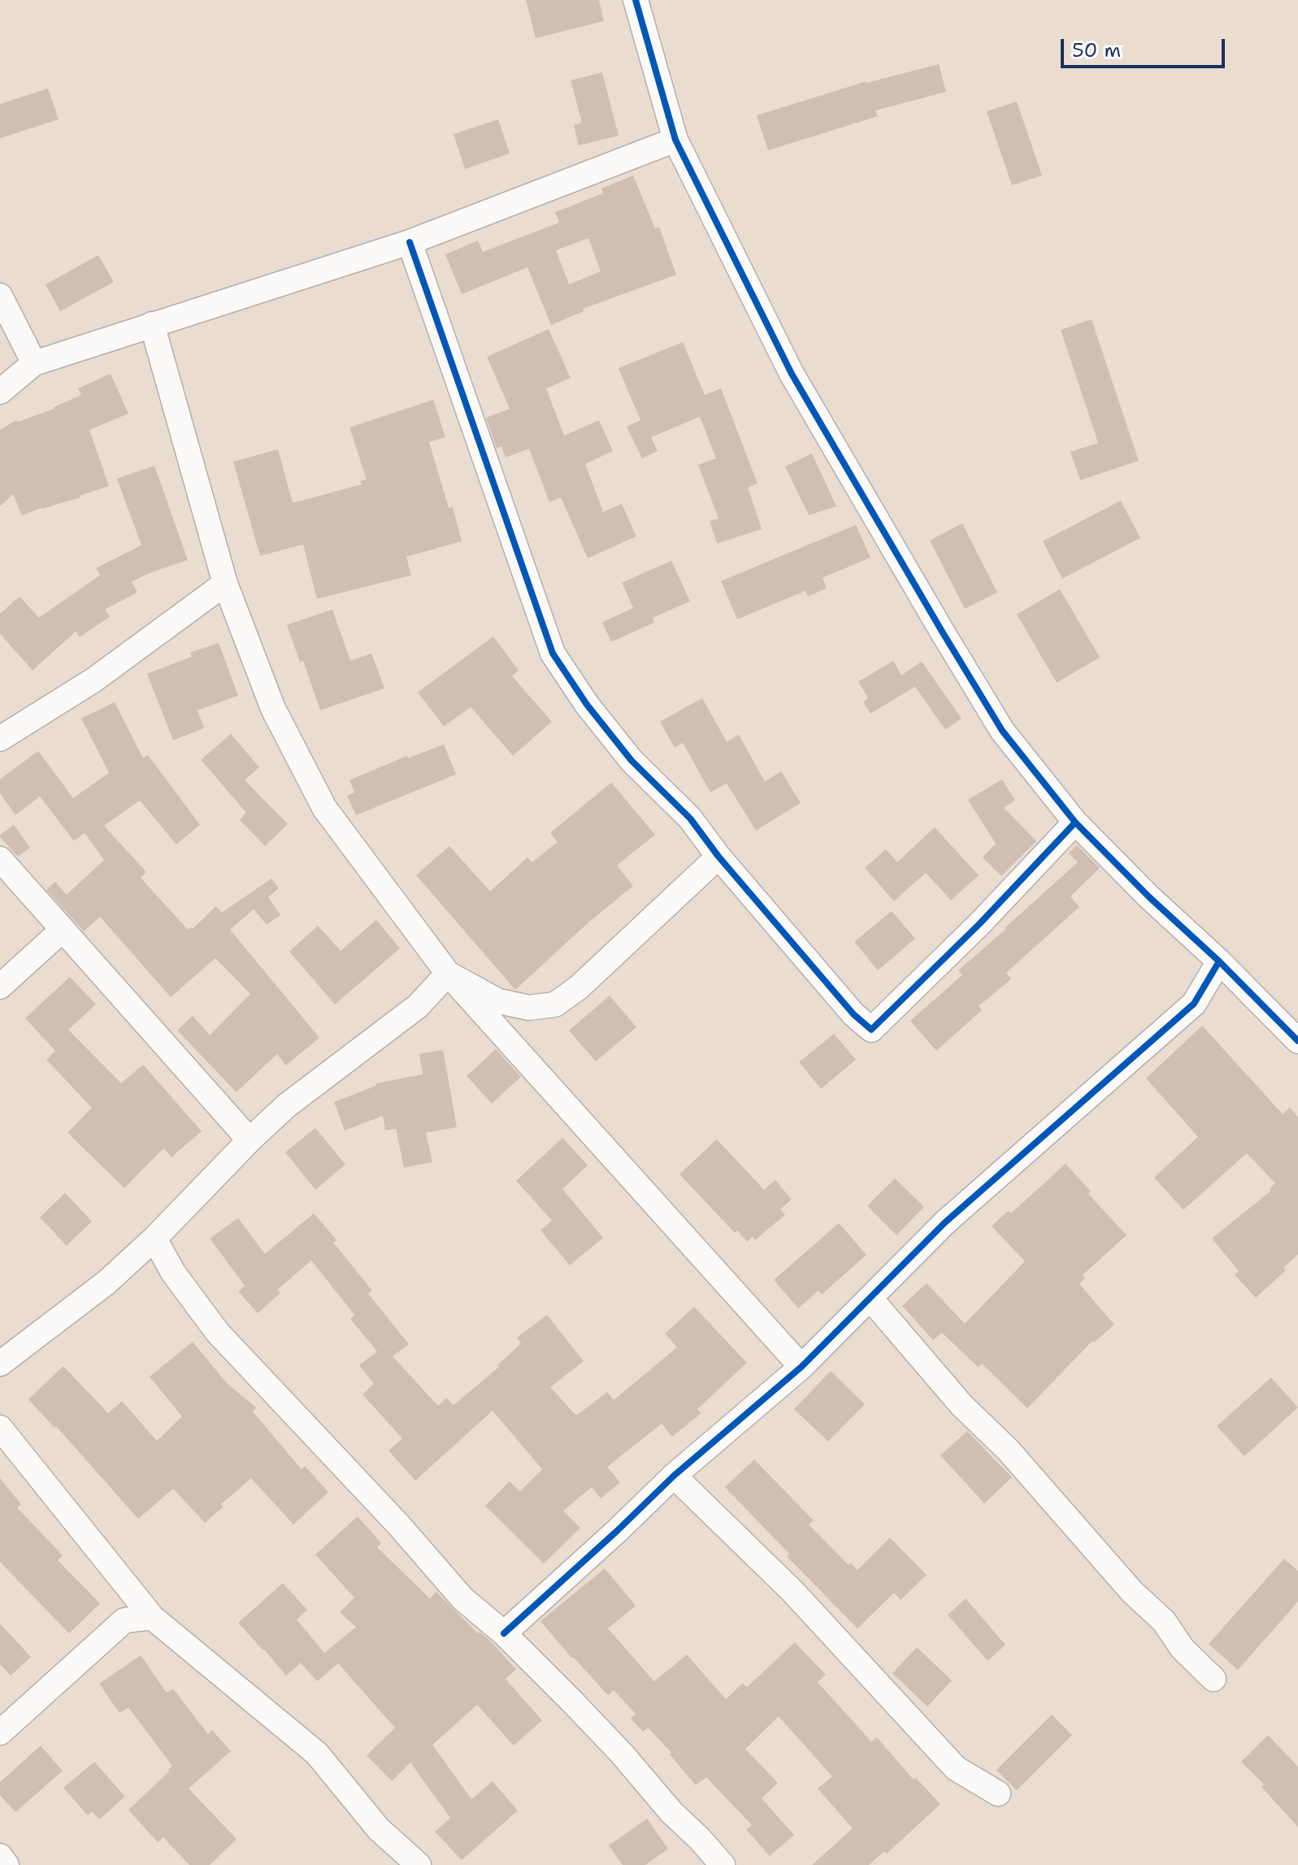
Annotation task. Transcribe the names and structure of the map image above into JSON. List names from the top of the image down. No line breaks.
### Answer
{"scale_bar":"50 m"}
